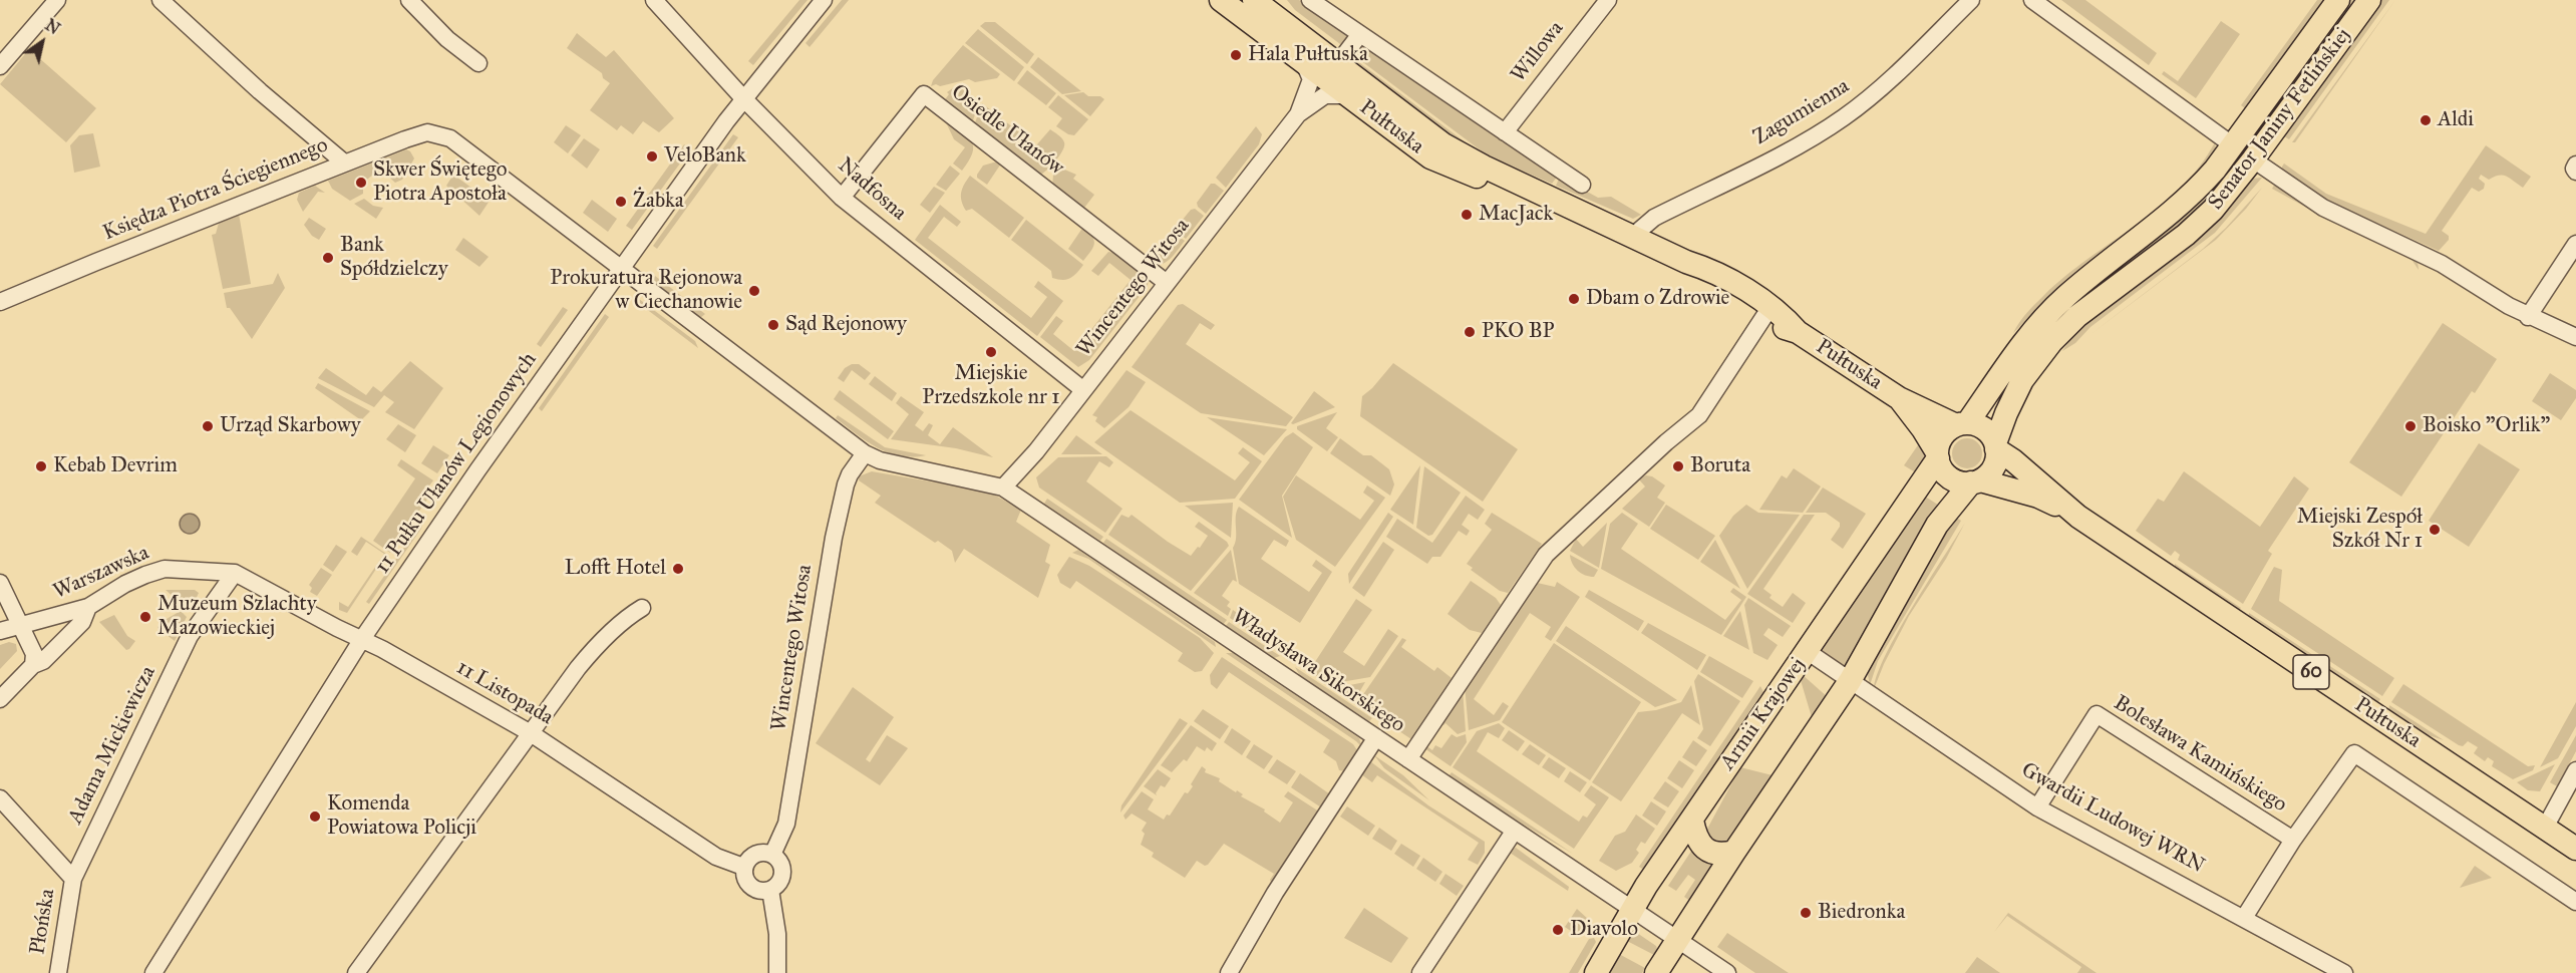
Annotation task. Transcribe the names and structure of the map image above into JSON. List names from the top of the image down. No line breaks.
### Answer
{"streets":{"main road":["Senator Janiny Fetlińskiej","Pułtuska","60","Armii Krajowej"],"street":["Willowa","Zagumienna","Osiedle Ułanów","Księdza Piotra Ściegiennego","Nadfosna","Wincentego Witosa","11 Pułku Ułanów Legionowych","Warszawska","Władysława Sikorskiego","11 Listopada","Adama Mickiewicza","Bolesława Kamińskiego","Gwardii Ludowej WRN","Płońska"]},"crossings":[["Zagumienna","Pułtuska"],["Senator Janiny Fetlińskiej","Pułtuska"],["Senator Janiny Fetlińskiej","Armii Krajowej"],["Pułtuska","Wincentego Witosa"],["Pułtuska","Armii Krajowej"],["Osiedle Ułanów","Nadfosna"],["Osiedle Ułanów","Wincentego Witosa"],["Księdza Piotra Ściegiennego","Władysława Sikorskiego"],["Nadfosna","Wincentego Witosa"],["Nadfosna","11 Pułku Ułanów Legionowych"],["Wincentego Witosa","Władysława Sikorskiego"],["Wincentego Witosa","11 Listopada"],["11 Pułku Ułanów Legionowych","Władysława Sikorskiego"],["11 Pułku Ułanów Legionowych","11 Listopada"],["Warszawska","11 Listopada"],["Warszawska","Adama Mickiewicza"],["Władysława Sikorskiego","Armii Krajowej"],["11 Listopada","Adama Mickiewicza"],["Armii Krajowej","Gwardii Ludowej WRN"],["Adama Mickiewicza","Płońska"],["Bolesława Kamińskiego","Gwardii Ludowej WRN"]],"places":["Hala Pułtuska","Aldi","VeloBank","Skwer Świętego Piotra Apostoła","Żabka","MacJack","Bank Spółdzielczy","Prokuratura Rejonowa w Ciechanowie","Dbam o Zdrowie","Sąd Rejonowy","PKO BP","Miejskie Przedszkole nr 1","Urząd Skarbowy","Boisko \"Orlik\"","Kebab Devrim","Boruta","Miejski Zespół Szkół Nr 1","Lofft Hotel","Muzeum Szlachty Mazowieckiej","Komenda Powiatowa Policji","Biedronka","Diavolo"],"north":"top right"}
